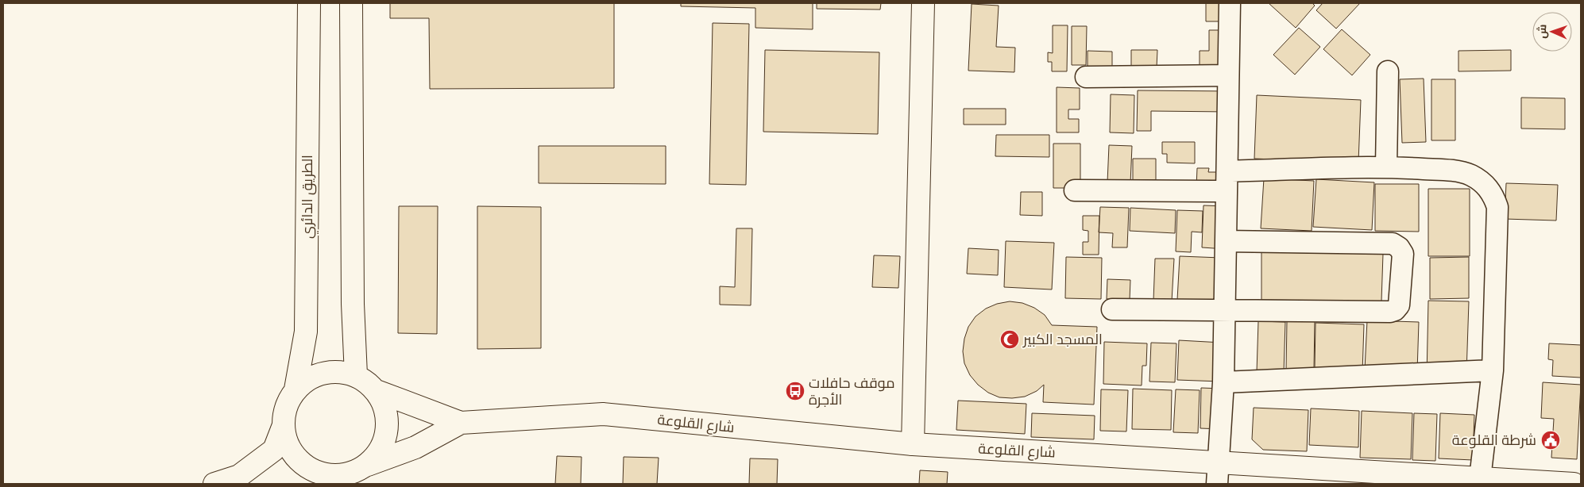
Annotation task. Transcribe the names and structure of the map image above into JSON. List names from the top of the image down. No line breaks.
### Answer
{"streets":{"main road":["الطريق الدائري","شارع القلوعة"]},"places":{"mosque":["المسجد الكبير"],"bus stop":["موقف حافلات الأجرة"],"public building":["شرطة القلوعة"]},"north":"left"}
